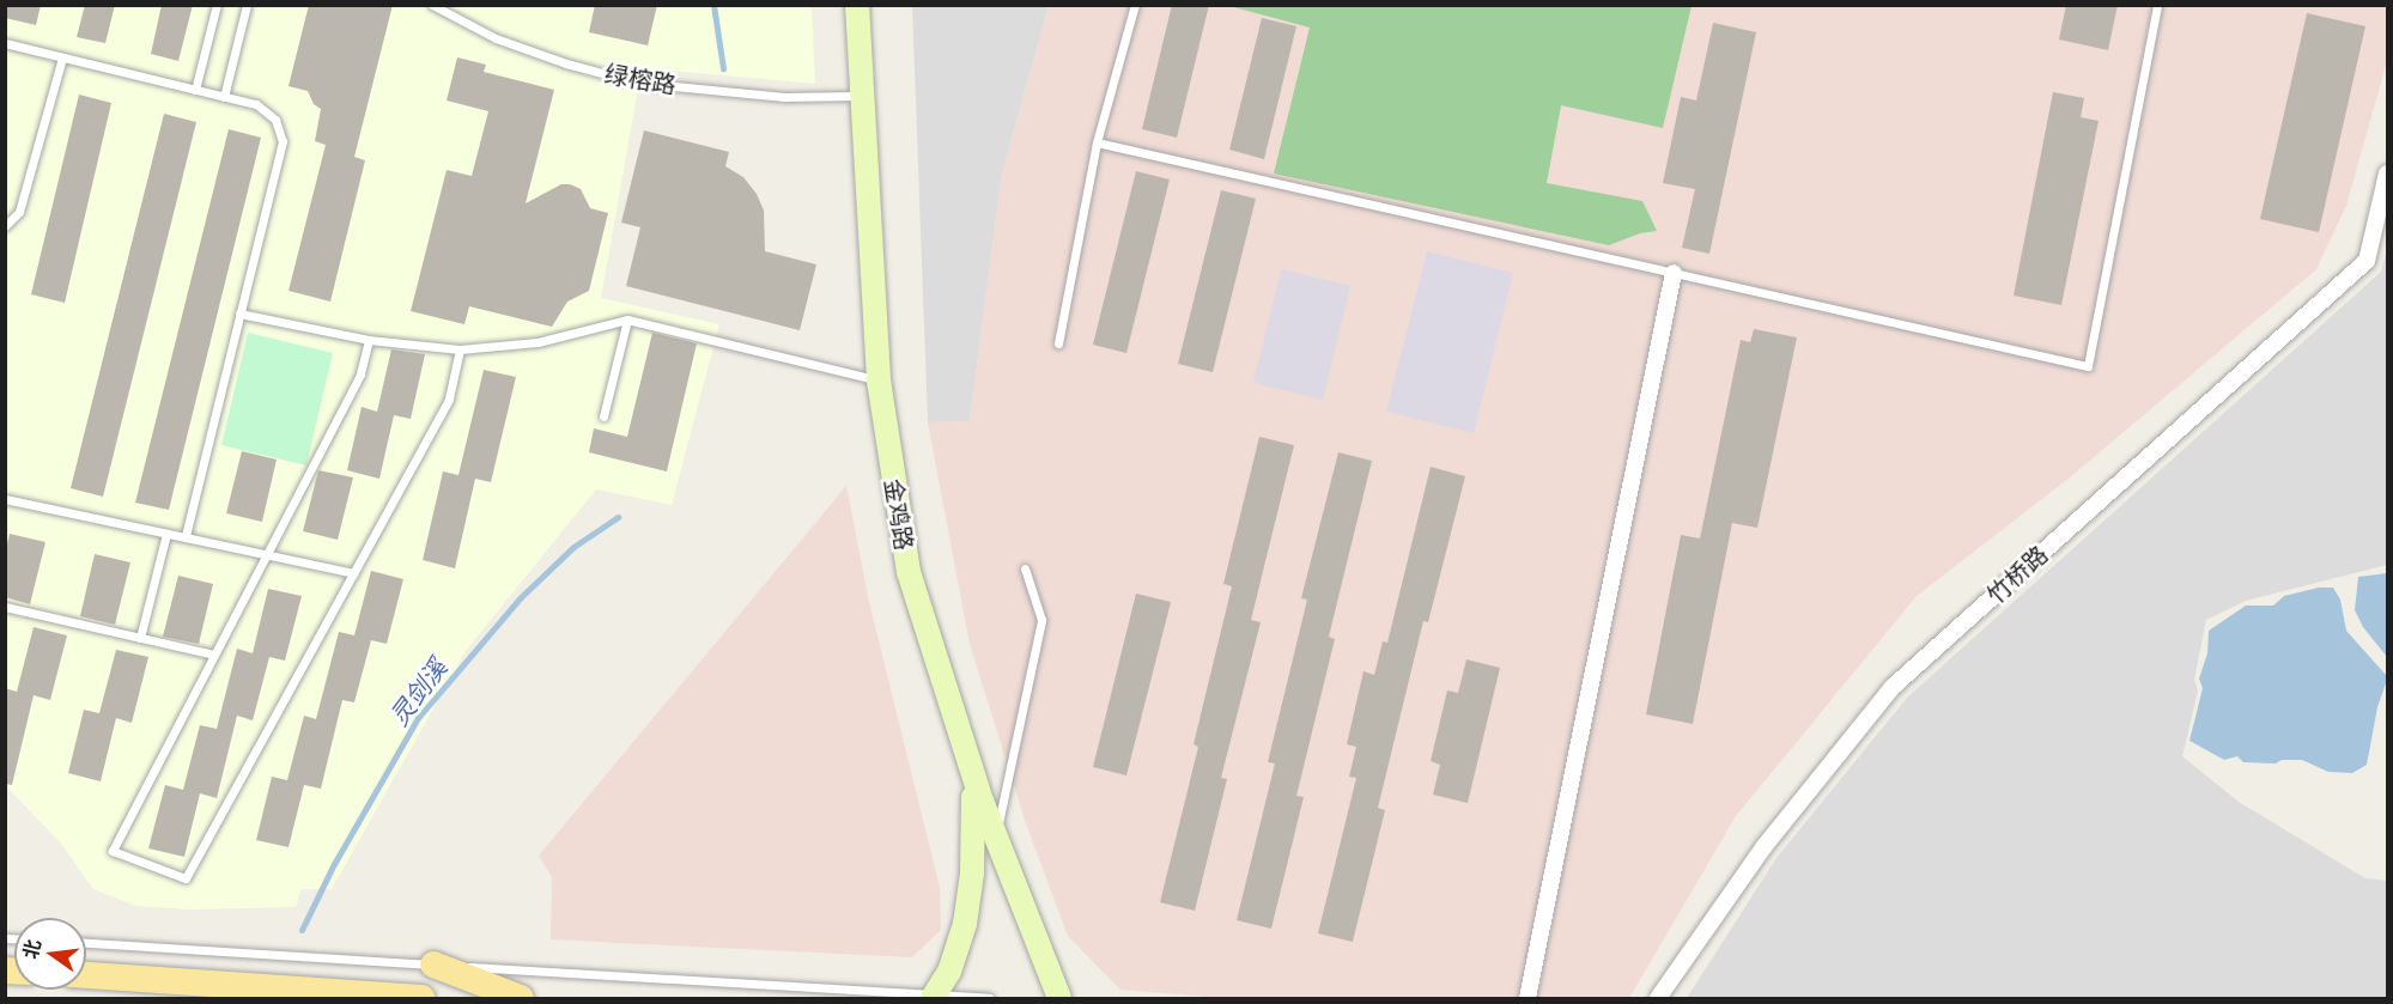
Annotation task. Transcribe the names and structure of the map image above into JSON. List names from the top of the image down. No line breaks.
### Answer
{"streets":{"main road":["金鸡路"],"street":["竹桥路"],"lane":["绿榕路"]},"crossings":[["绿榕路","金鸡路"]],"water":["灵剑溪"],"north":"left"}
